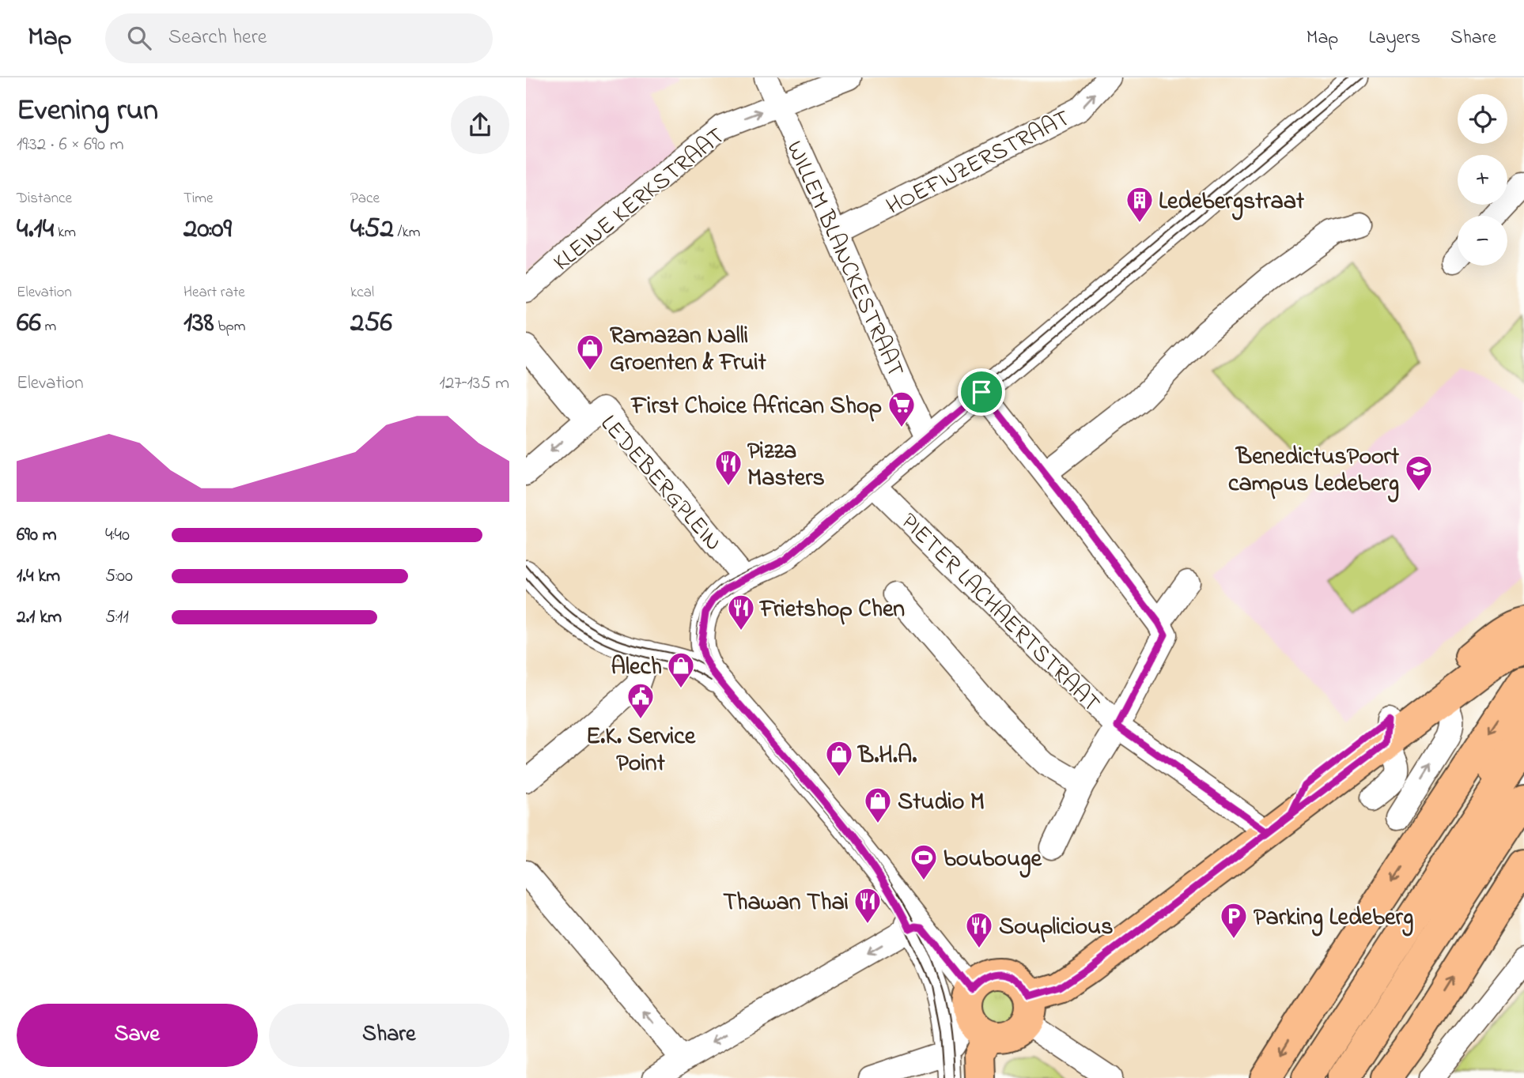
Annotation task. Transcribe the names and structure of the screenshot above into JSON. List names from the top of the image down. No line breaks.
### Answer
{"streets":{"street":["HOEFIJZERSTRAAT","KLEINE KERKSTRAAT","WILLEM BLANCKESTRAAT","LEDEBERGPLEIN","PIETER LACHAERTSTRAAT"]},"crossings":[["HOEFIJZERSTRAAT","WILLEM BLANCKESTRAAT"],["KLEINE KERKSTRAAT","WILLEM BLANCKESTRAAT"]],"one_way":["KLEINE KERKSTRAAT"],"places":{"building":["Ledebergstraat"],"shop":["Ramazan Nalli Groenten & Fruit","Alech","B.H.A.","Studio M"],"supermarket":["First Choice African Shop"],"restaurant":["Pizza Masters","Frietshop Chen","Thawan Thai","Souplicious"],"school or university":["BenedictusPoort campus Ledeberg"],"public building":["E.K. Service Point"],"sports":["boubouge"],"parking":["Parking Ledeberg"]},"page":{"header":"Map","search":"Search here","nav":["Map","Layers","Share"],"heading":["Evening run","19:32 · 6 × 690 m"],"map_buttons":["+","−"],"stats":[["Distance","4.14 km"],["Time","20:09"],["Pace","4:52 /km"],["Elevation","66 m"],["Heart rate","138 bpm"],["kcal","256"]],"chart":["Elevation","127–135 m"],"list":[{"name":"690 m","note":"4:40"},{"name":"1.4 km","note":"5:00"},{"name":"2.1 km","note":"5:11"}],"buttons":["Save","Share"]}}
